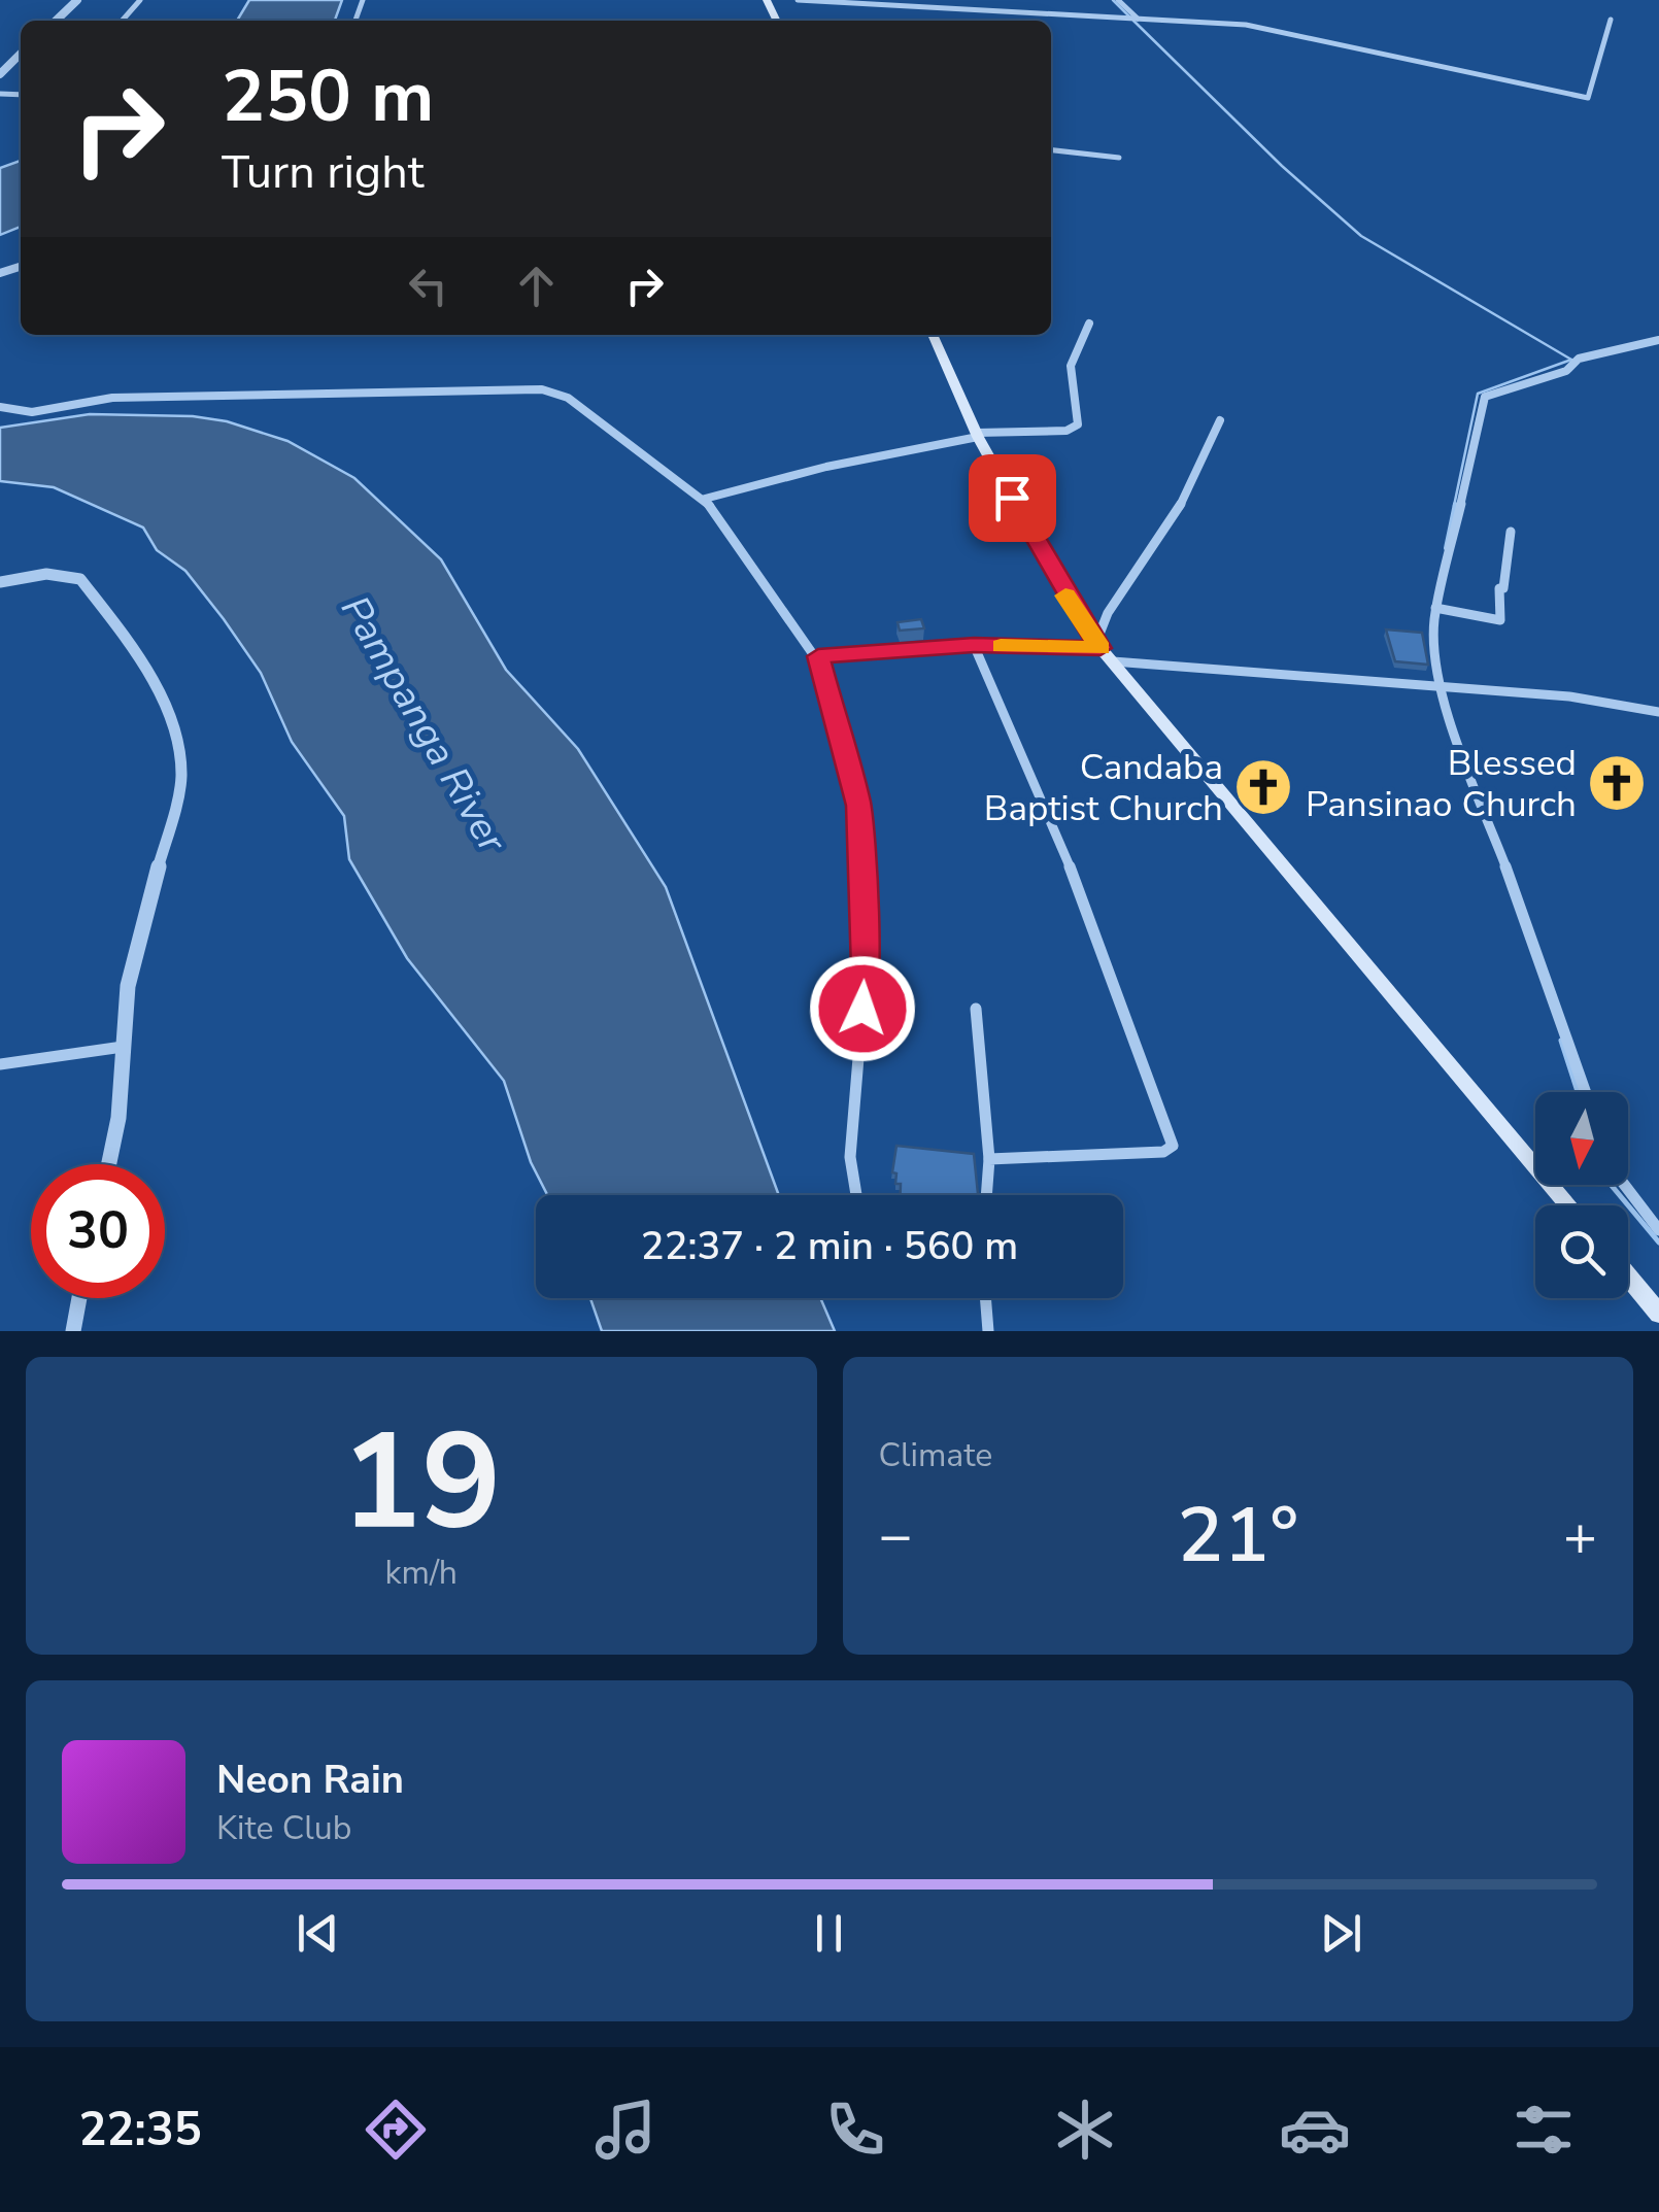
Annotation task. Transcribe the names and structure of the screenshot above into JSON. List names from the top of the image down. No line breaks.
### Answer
{"water":["Pampanga River"],"places":{"church":["Blessed Pansinao Church","Candaba Baptist Church"]},"north":"bottom","page":{"turn":["250 m","Turn right"],"limit":"30","trip":"22:37 · 2 min · 560 m","tile":[["19","km/h"],"Climate"],"heat":["−","21°","+"],"song":["Neon Rain","Kite Club"],"tabs":"22:35"}}
